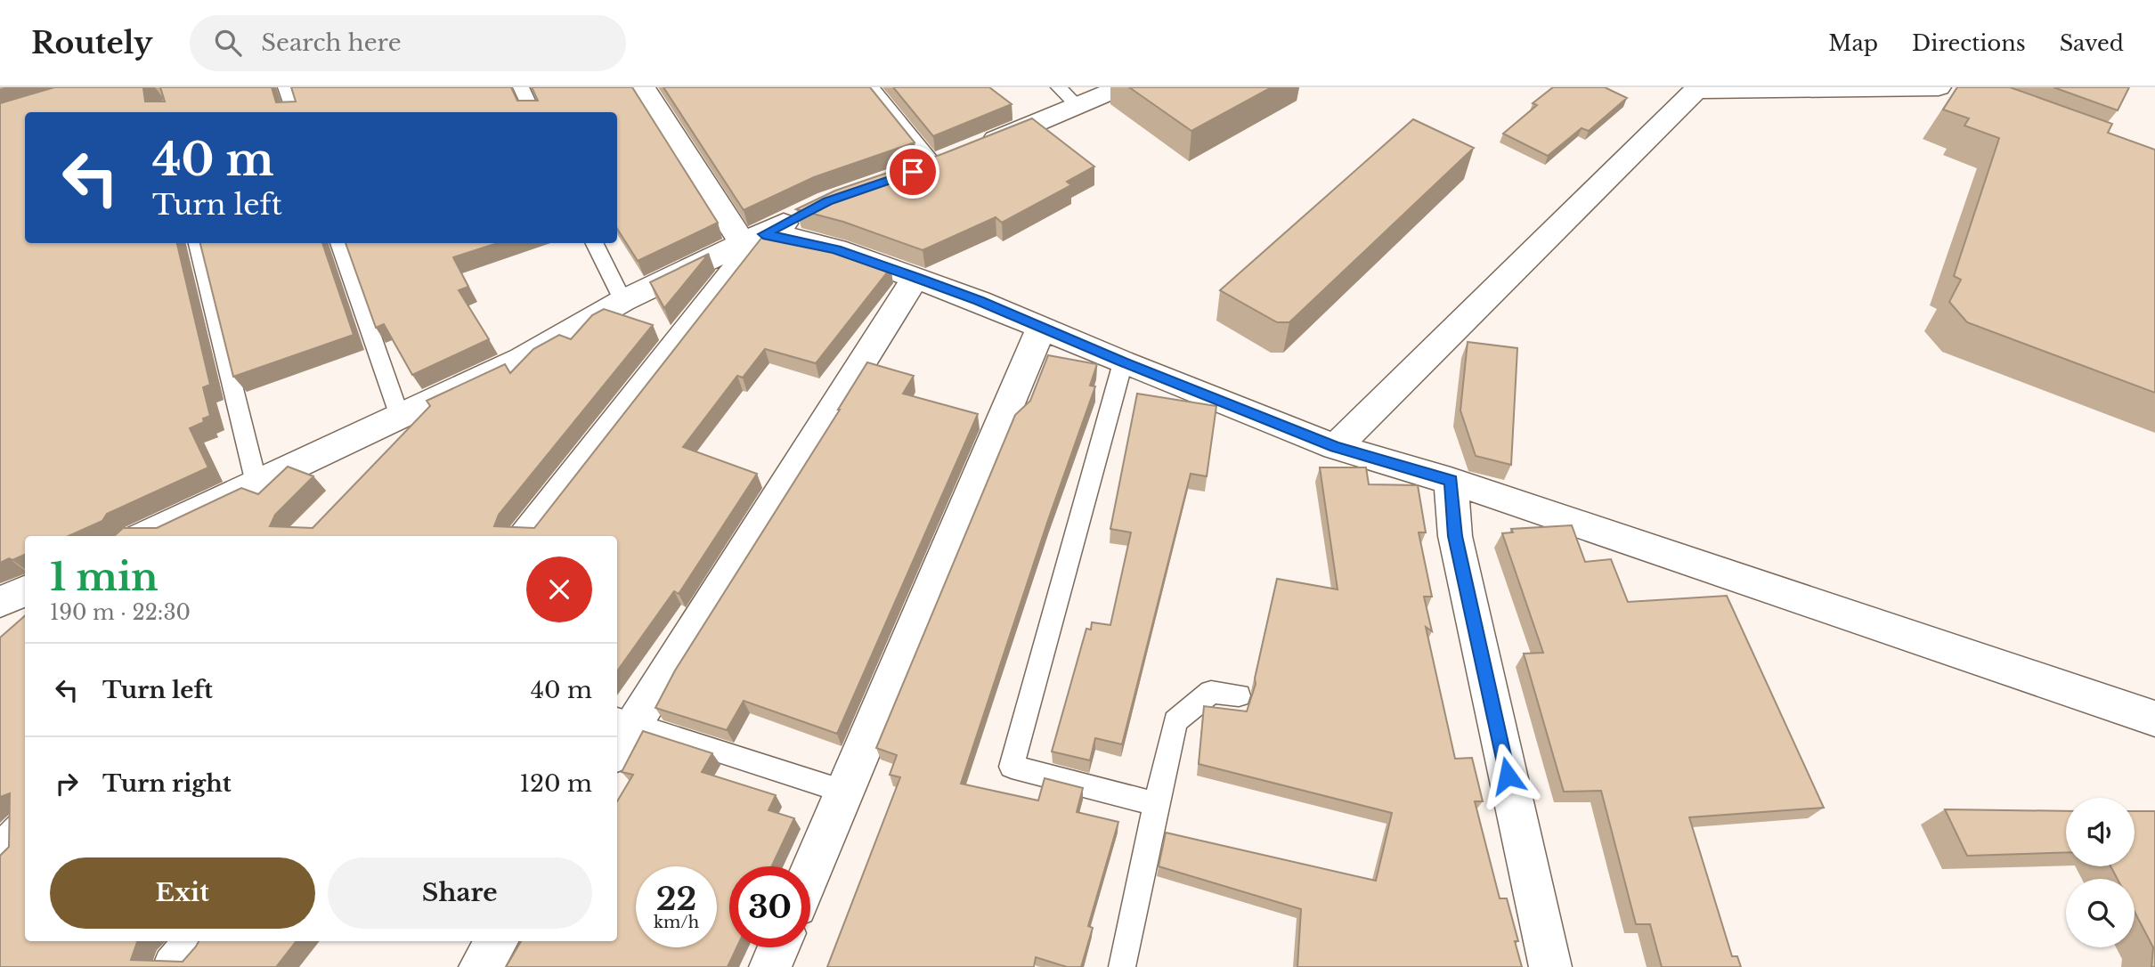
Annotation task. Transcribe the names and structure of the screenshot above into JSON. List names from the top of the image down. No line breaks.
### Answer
{"page":{"header":"Routely","search":"Search here","nav":["Map","Directions","Saved"],"turn":["40 m","Turn left"],"heading":["1 min","190 m · 22:30"],"list":[{"name":"Turn left","value":"40 m"},{"name":"Turn right","value":"120 m"}],"buttons":["Exit","Share"],"speed":"22 km/h","limit":"30"}}
